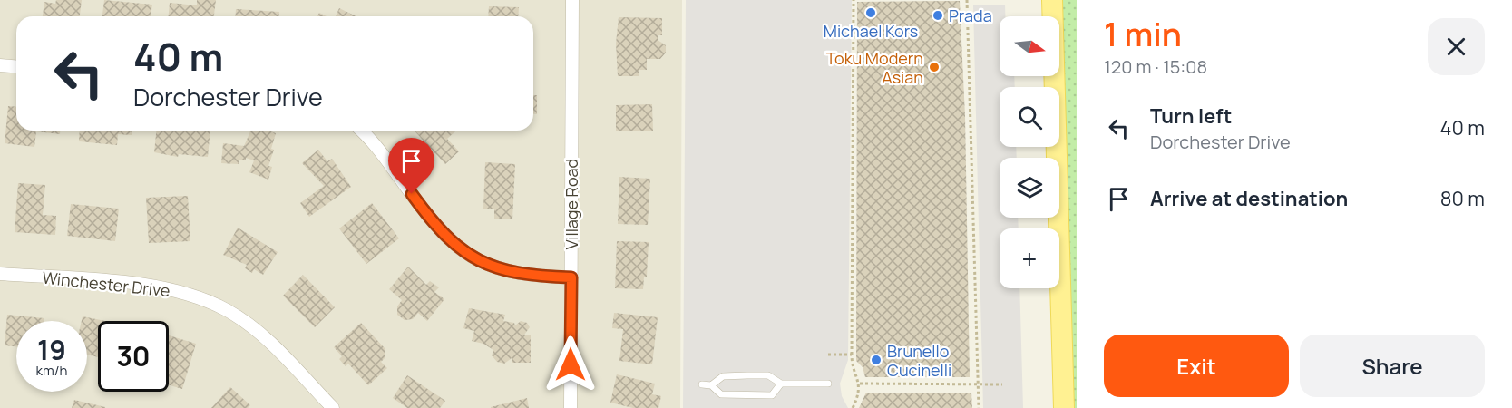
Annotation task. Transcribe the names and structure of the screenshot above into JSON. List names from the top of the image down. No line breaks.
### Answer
{"streets":{"street":["Village Road","Winchester Drive"]},"places":["Michael Kors","Prada","Toku Modern Asian","Brunello Cucinelli"],"north":"right","page":{"heading":["1 min","120 m · 15:08"],"map_buttons":"+","turn":["40 m","Dorchester Drive"],"list":[{"name":"Turn left","note":"Dorchester Drive","value":"40 m"},{"name":"Arrive at destination","value":"80 m"}],"speed":"19 km/h","limit":"30","buttons":["Exit","Share"]}}
